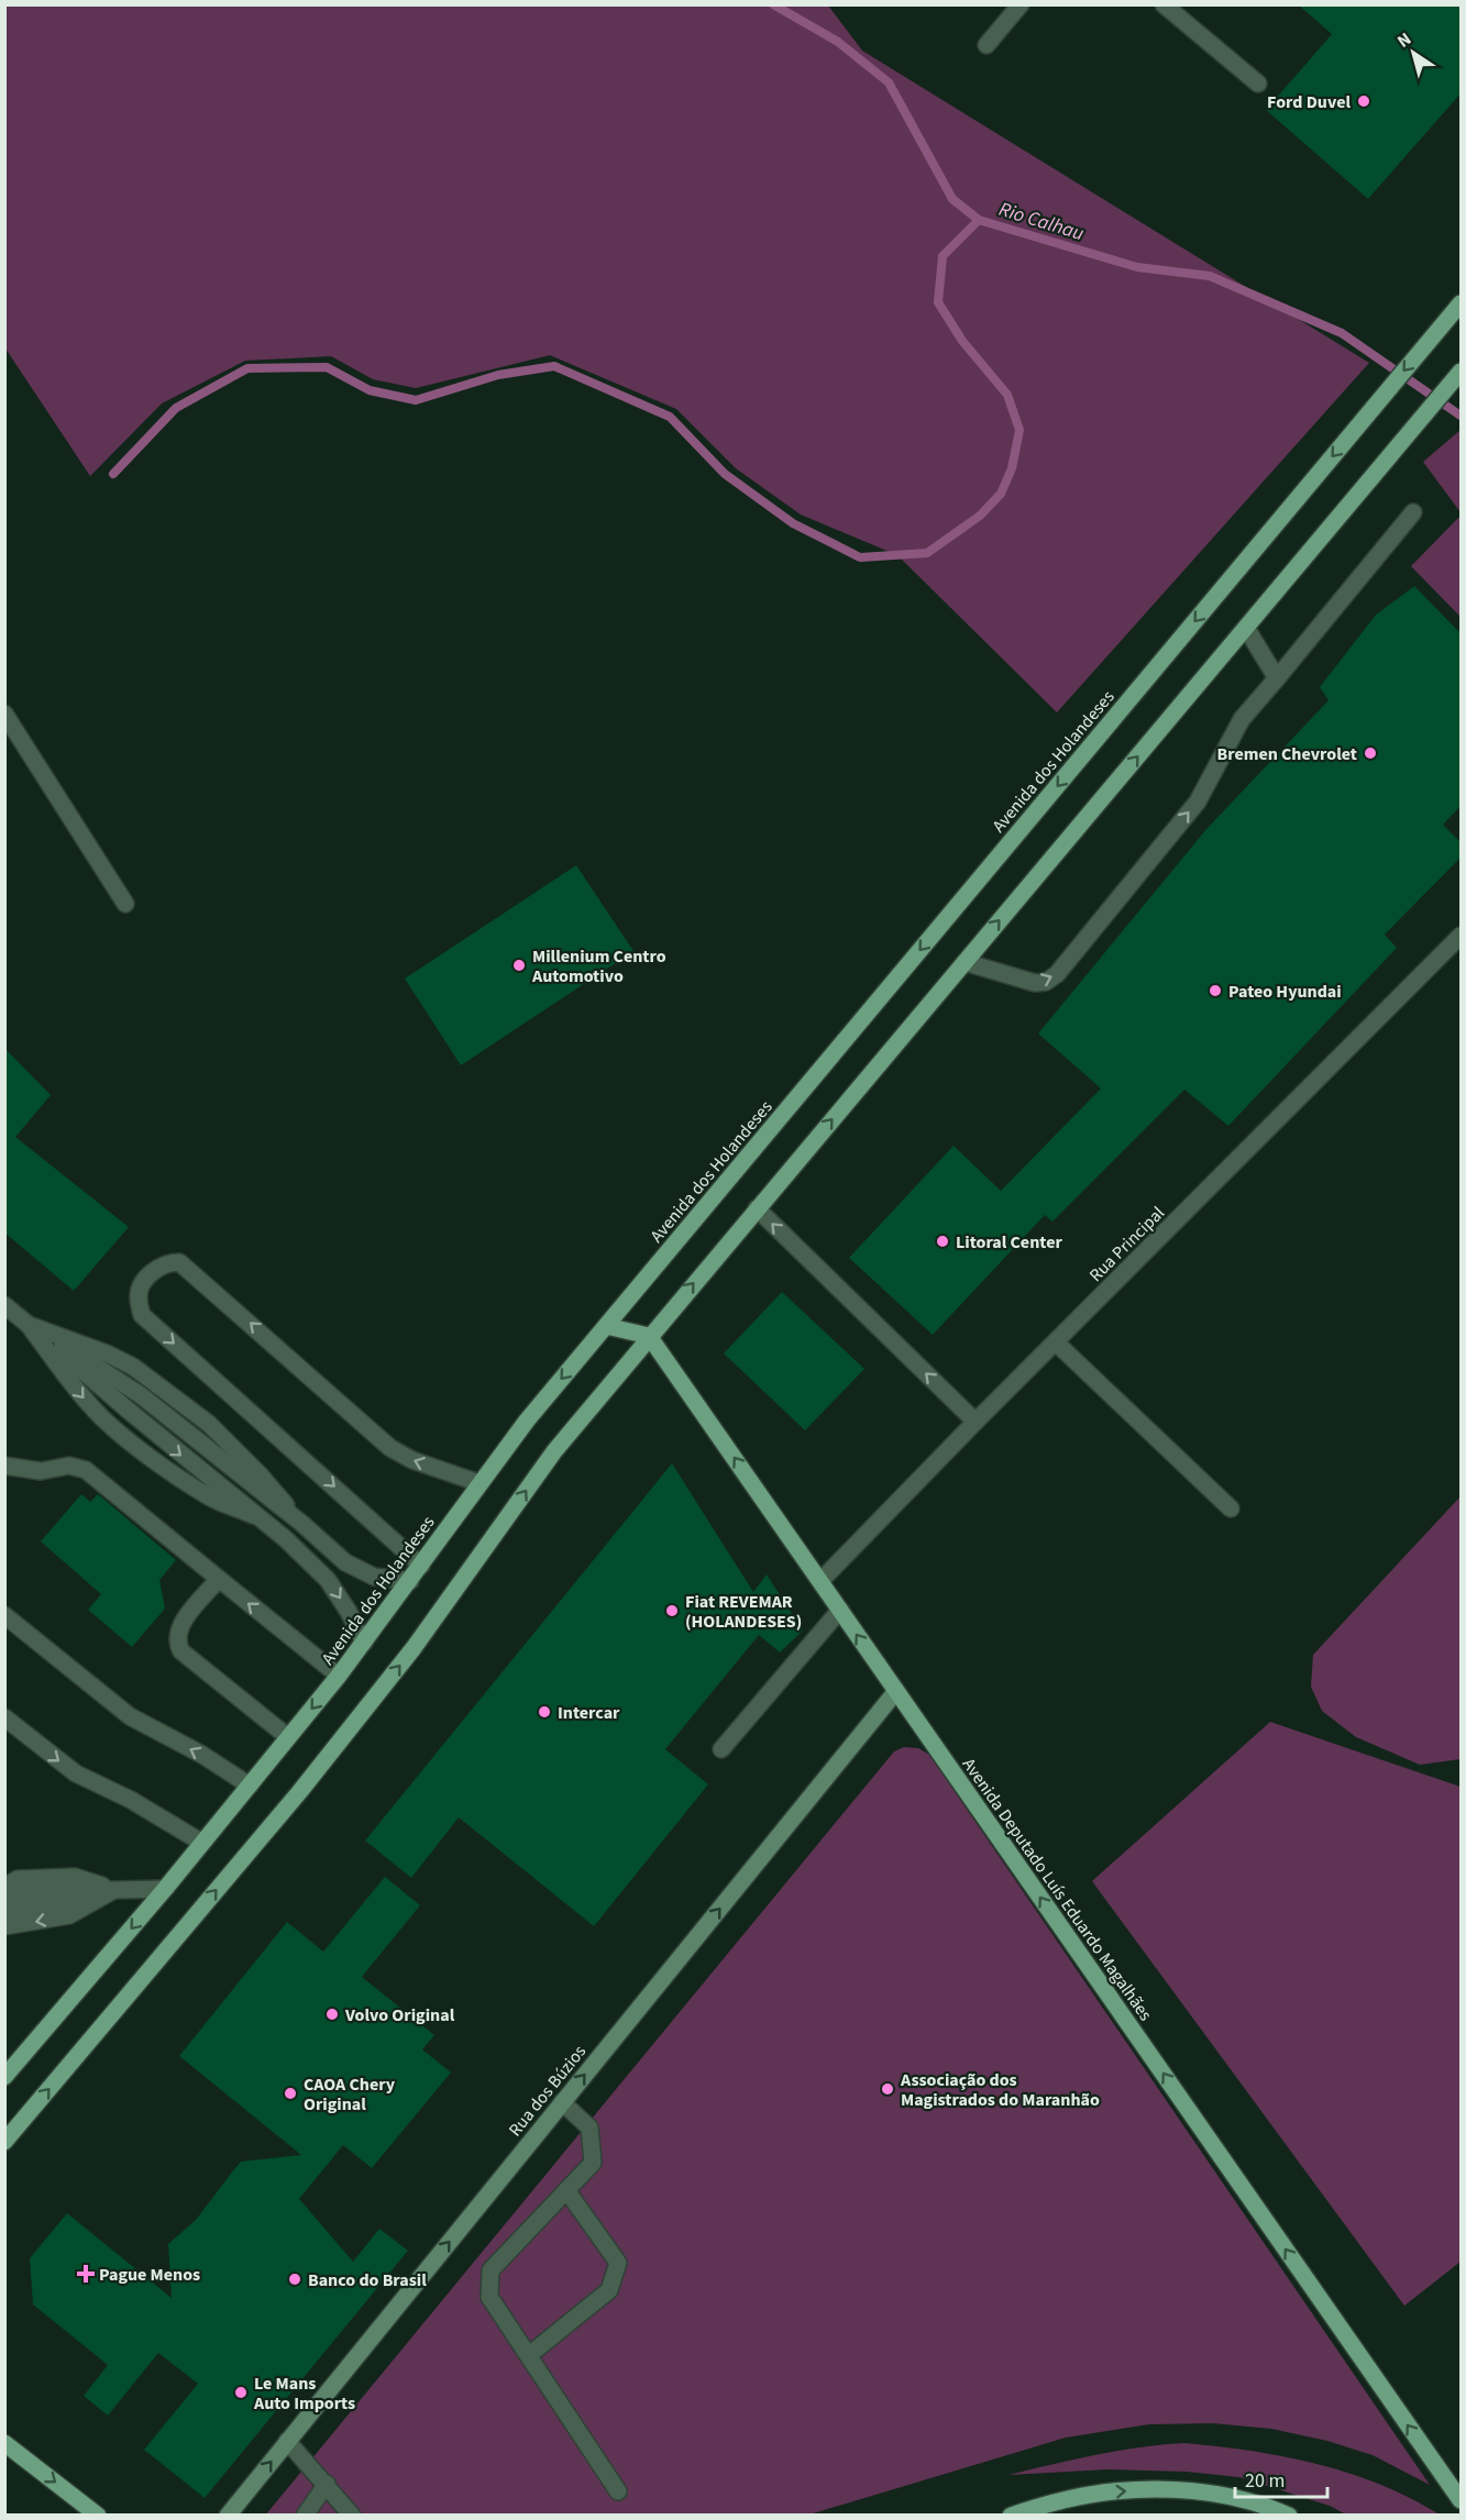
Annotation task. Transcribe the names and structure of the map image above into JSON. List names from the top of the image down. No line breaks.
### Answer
{"streets":{"main road":["Avenida dos Holandeses","Avenida Deputado Luís Eduardo Magalhães","Rua dos Búzios"],"street":["Rua Principal"]},"crossings":[["Rua Principal","Avenida Deputado Luís Eduardo Magalhães"],["Avenida Deputado Luís Eduardo Magalhães","Rua dos Búzios"]],"one_way":["Avenida Deputado Luís Eduardo Magalhães","Rua dos Búzios"],"water":["Rio Calhau"],"places":{"other":["Ford Duvel","Bremen Chevrolet","Millenium Centro Automotivo","Pateo Hyundai","Litoral Center","Fiat REVEMAR (HOLANDESES)","Intercar","Volvo Original","Associação dos Magistrados do Maranhão","CAOA Chery Original","Banco do Brasil","Le Mans Auto Imports"],"health":["Pague Menos"]},"scale_bar":"20 m","north":"top left"}
